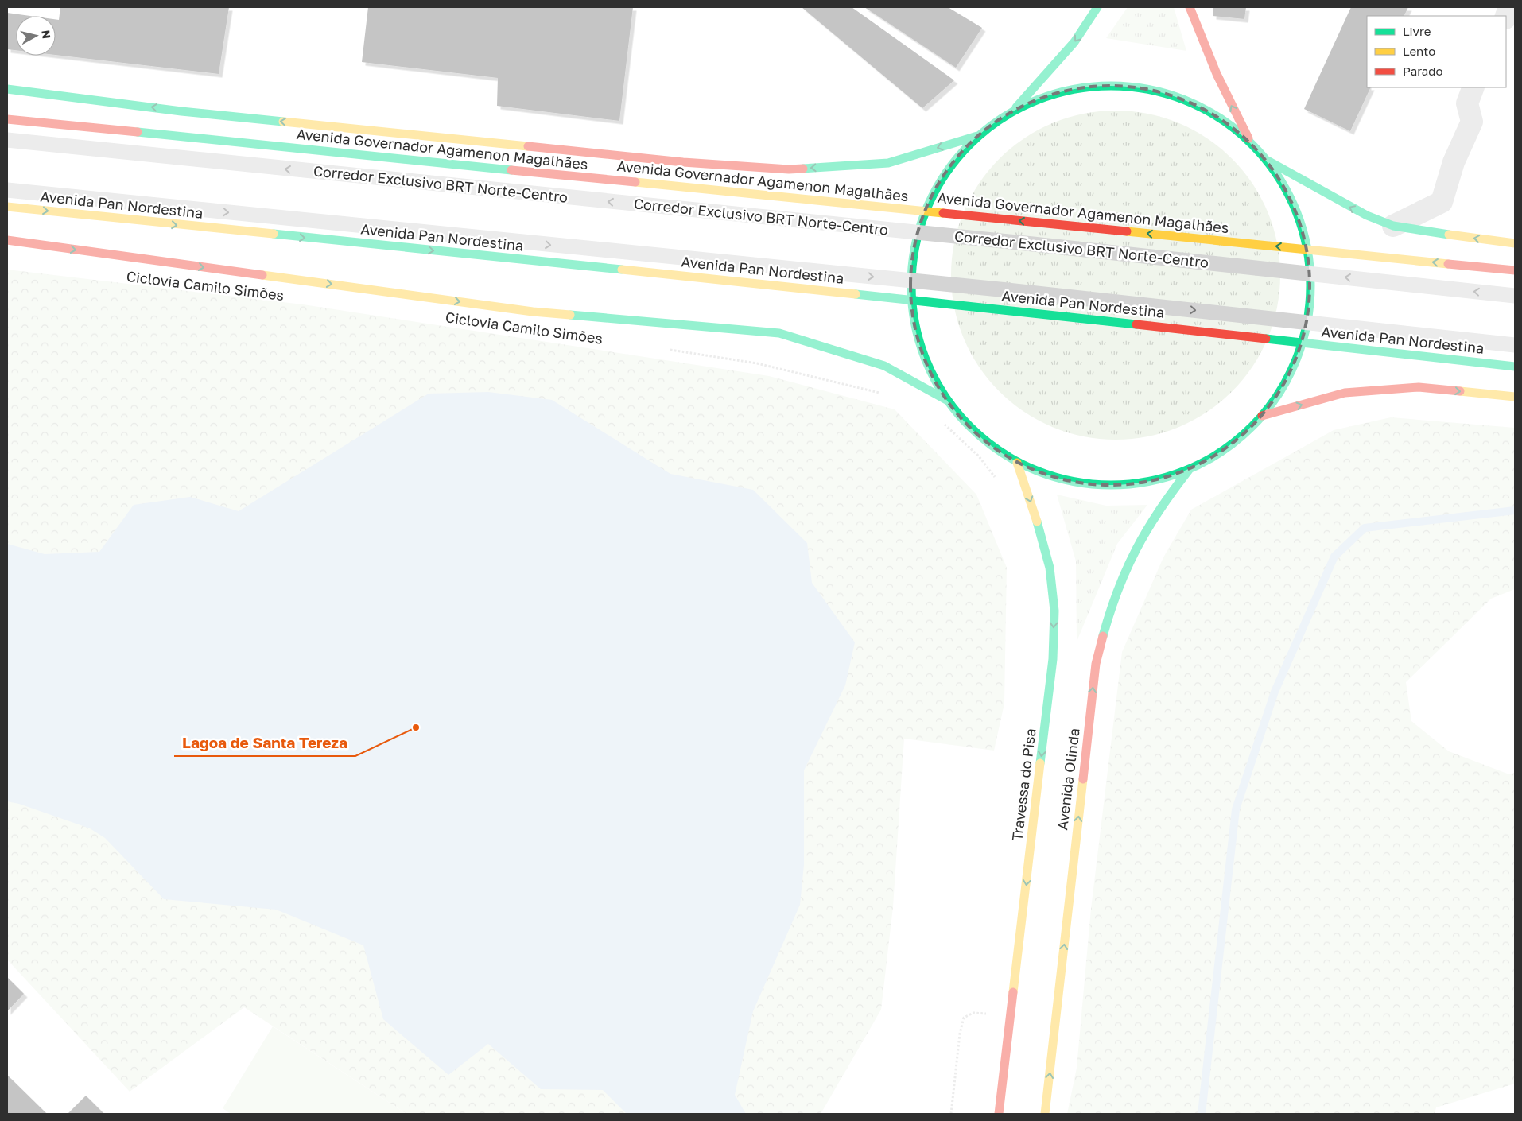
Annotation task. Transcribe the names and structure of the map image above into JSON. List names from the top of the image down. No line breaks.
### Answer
{"streets":{"main road":["Avenida Governador Agamenon Magalhães","Avenida Pan Nordestina","Avenida Olinda","Travessa do Pisa"],"lane":["Corredor Exclusivo BRT Norte-Centro"]},"one_way":["Avenida Governador Agamenon Magalhães","Avenida Olinda","Travessa do Pisa"],"places":["Lagoa de Santa Tereza"],"legend":["Livre","Lento","Parado"],"north":"right"}
